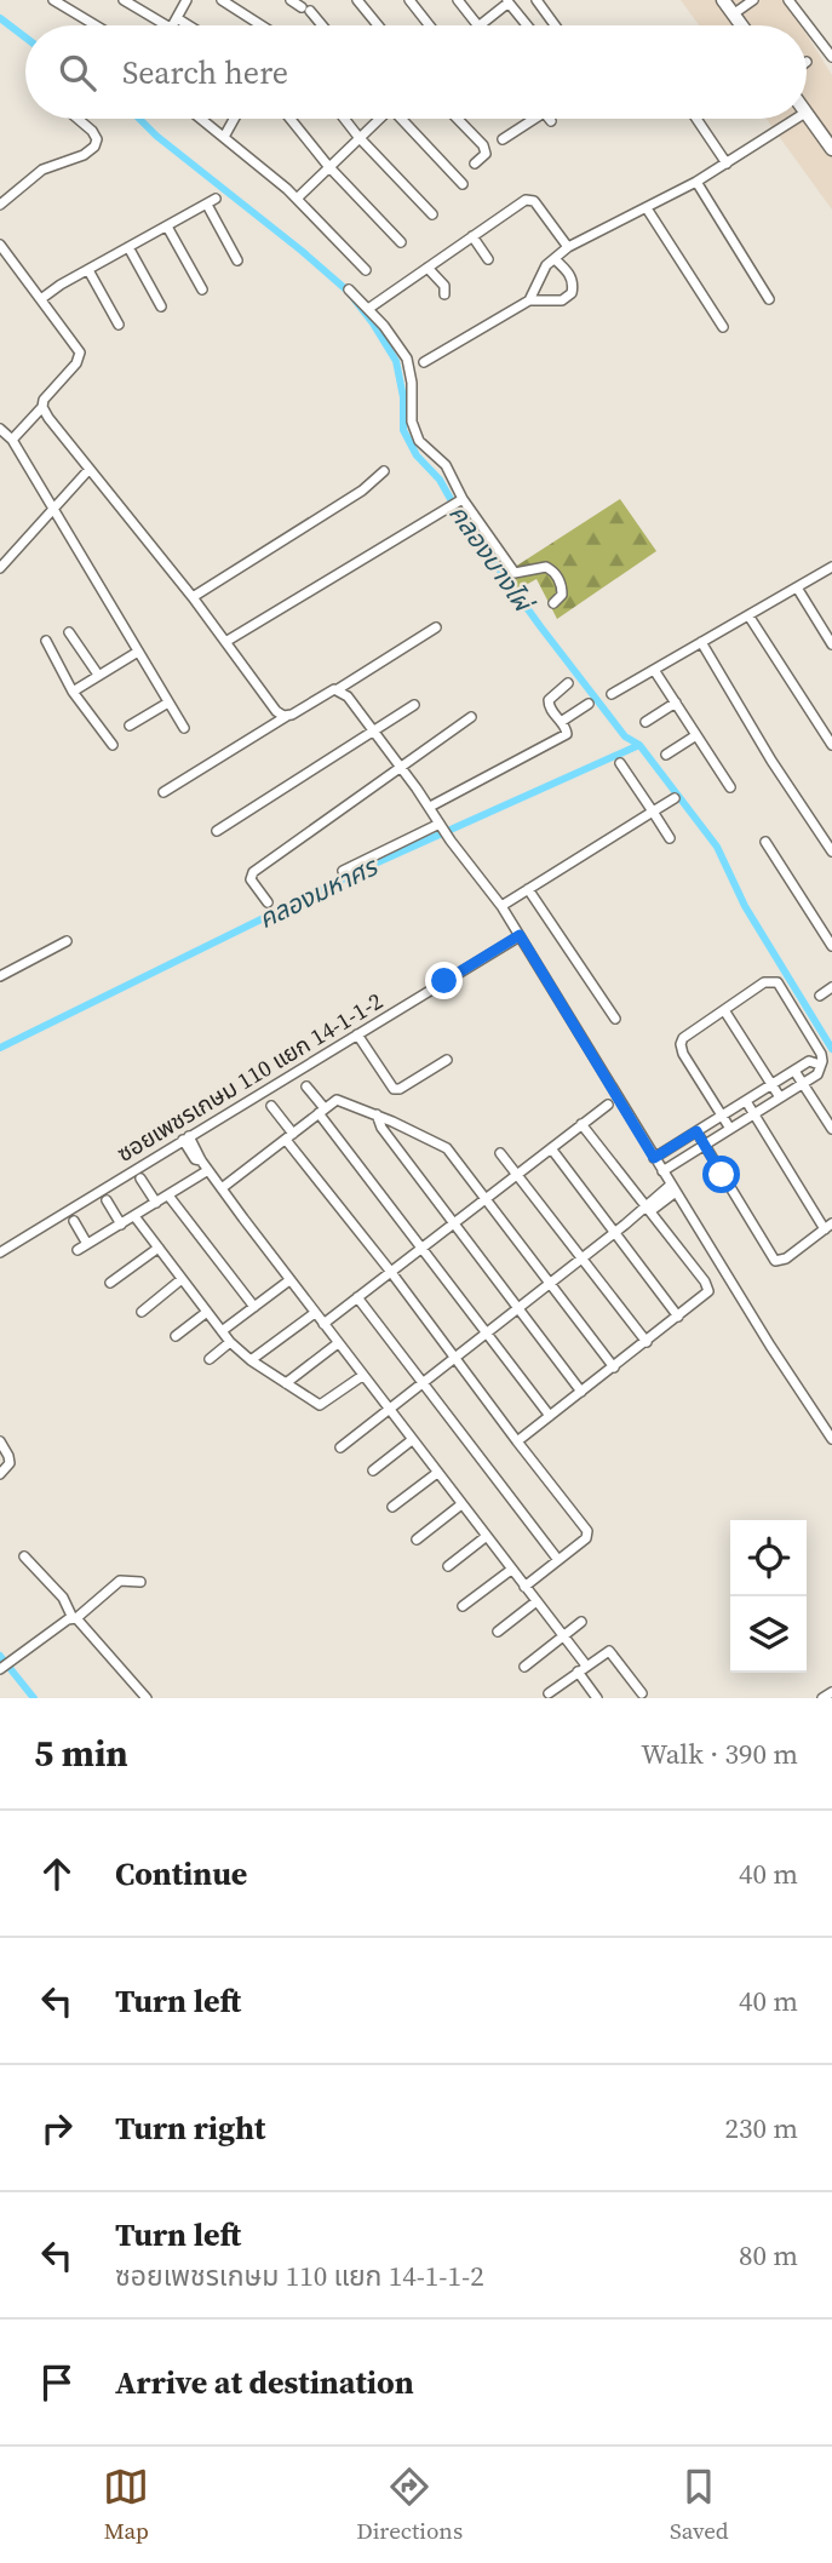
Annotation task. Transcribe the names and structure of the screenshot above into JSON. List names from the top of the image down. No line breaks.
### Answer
{"streets":{"street":["ซอยเพชรเกษม 110 แยก 14-1-1-2"]},"water":["คลองบางไผ่","คลองมหาศร"],"page":{"search":"Search here","heading":["5 min","Walk · 390 m"],"list":[["Continue","40 m"],["Turn left","40 m"],["Turn right","230 m"],["Turn left","ซอยเพชรเกษม 110 แยก 14-1-1-2","80 m"],"Arrive at destination"],"nav":["Map","Directions","Saved"]}}
